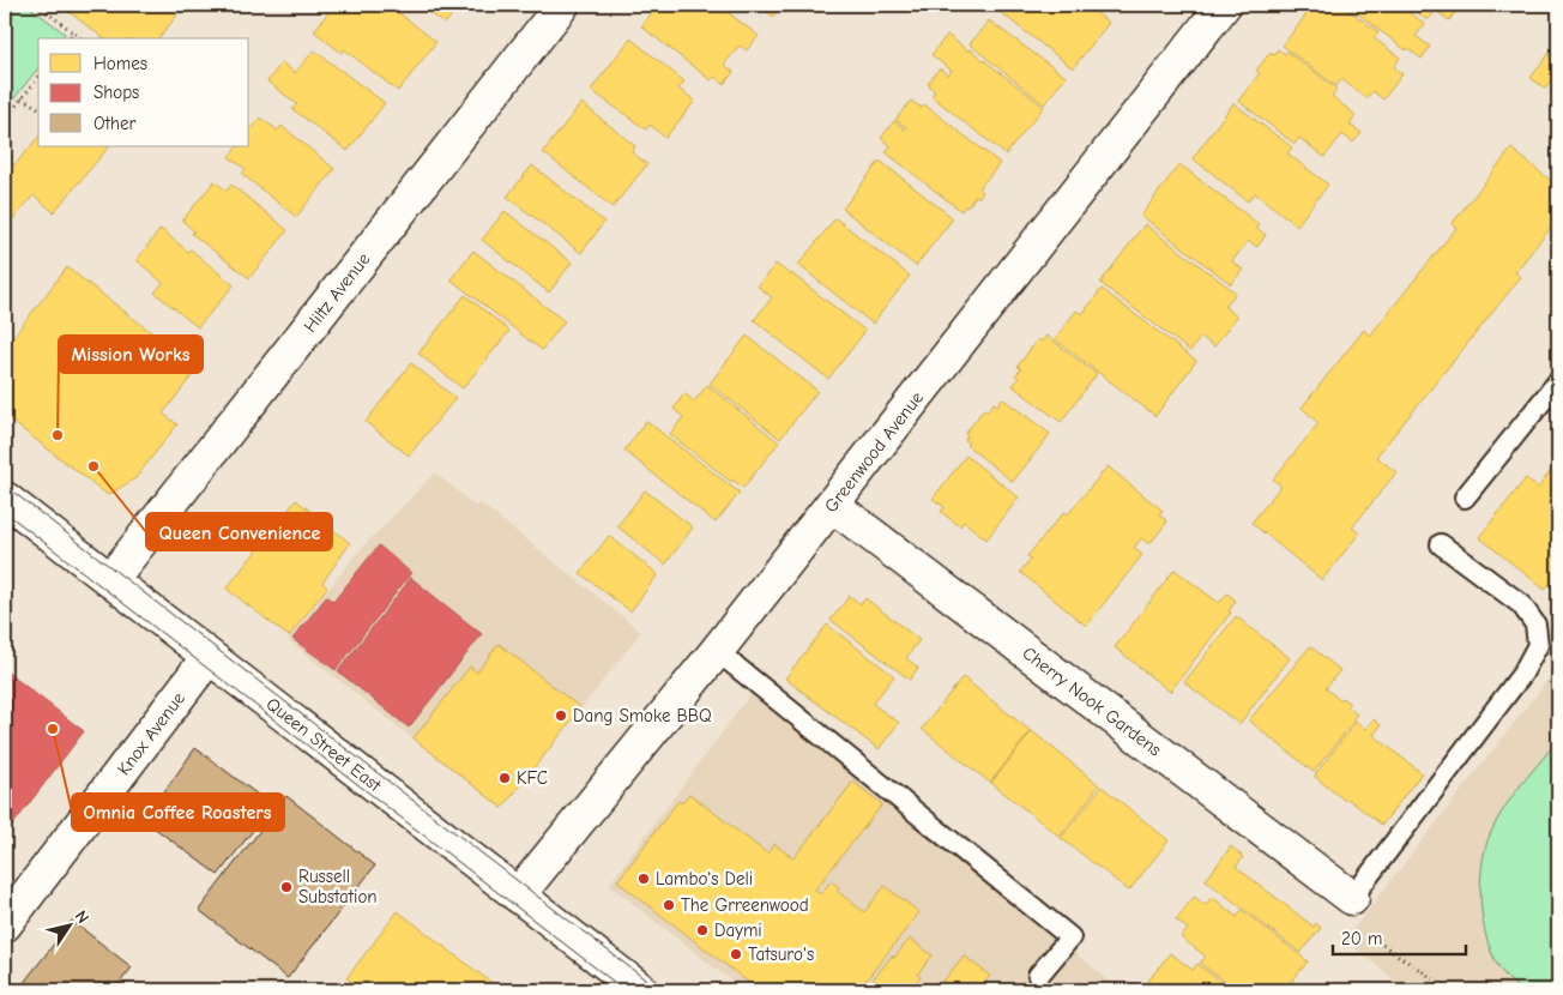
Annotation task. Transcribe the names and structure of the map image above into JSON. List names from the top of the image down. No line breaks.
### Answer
{"streets":{"street":["Hiltz Avenue","Greenwood Avenue","Cherry Nook Gardens","Knox Avenue","Queen Street East"]},"crossings":[["Hiltz Avenue","Queen Street East"],["Greenwood Avenue","Cherry Nook Gardens"],["Greenwood Avenue","Queen Street East"],["Knox Avenue","Queen Street East"]],"places":["Mission Works","Queen Convenience","Dang Smoke BBQ","Omnia Coffee Roasters","KFC","Lambo's Deli","Russell Substation","The Grreenwood","Daymi","Tatsuro's"],"legend":["Homes","Shops","Other"],"scale_bar":"20 m","north":"top right"}
